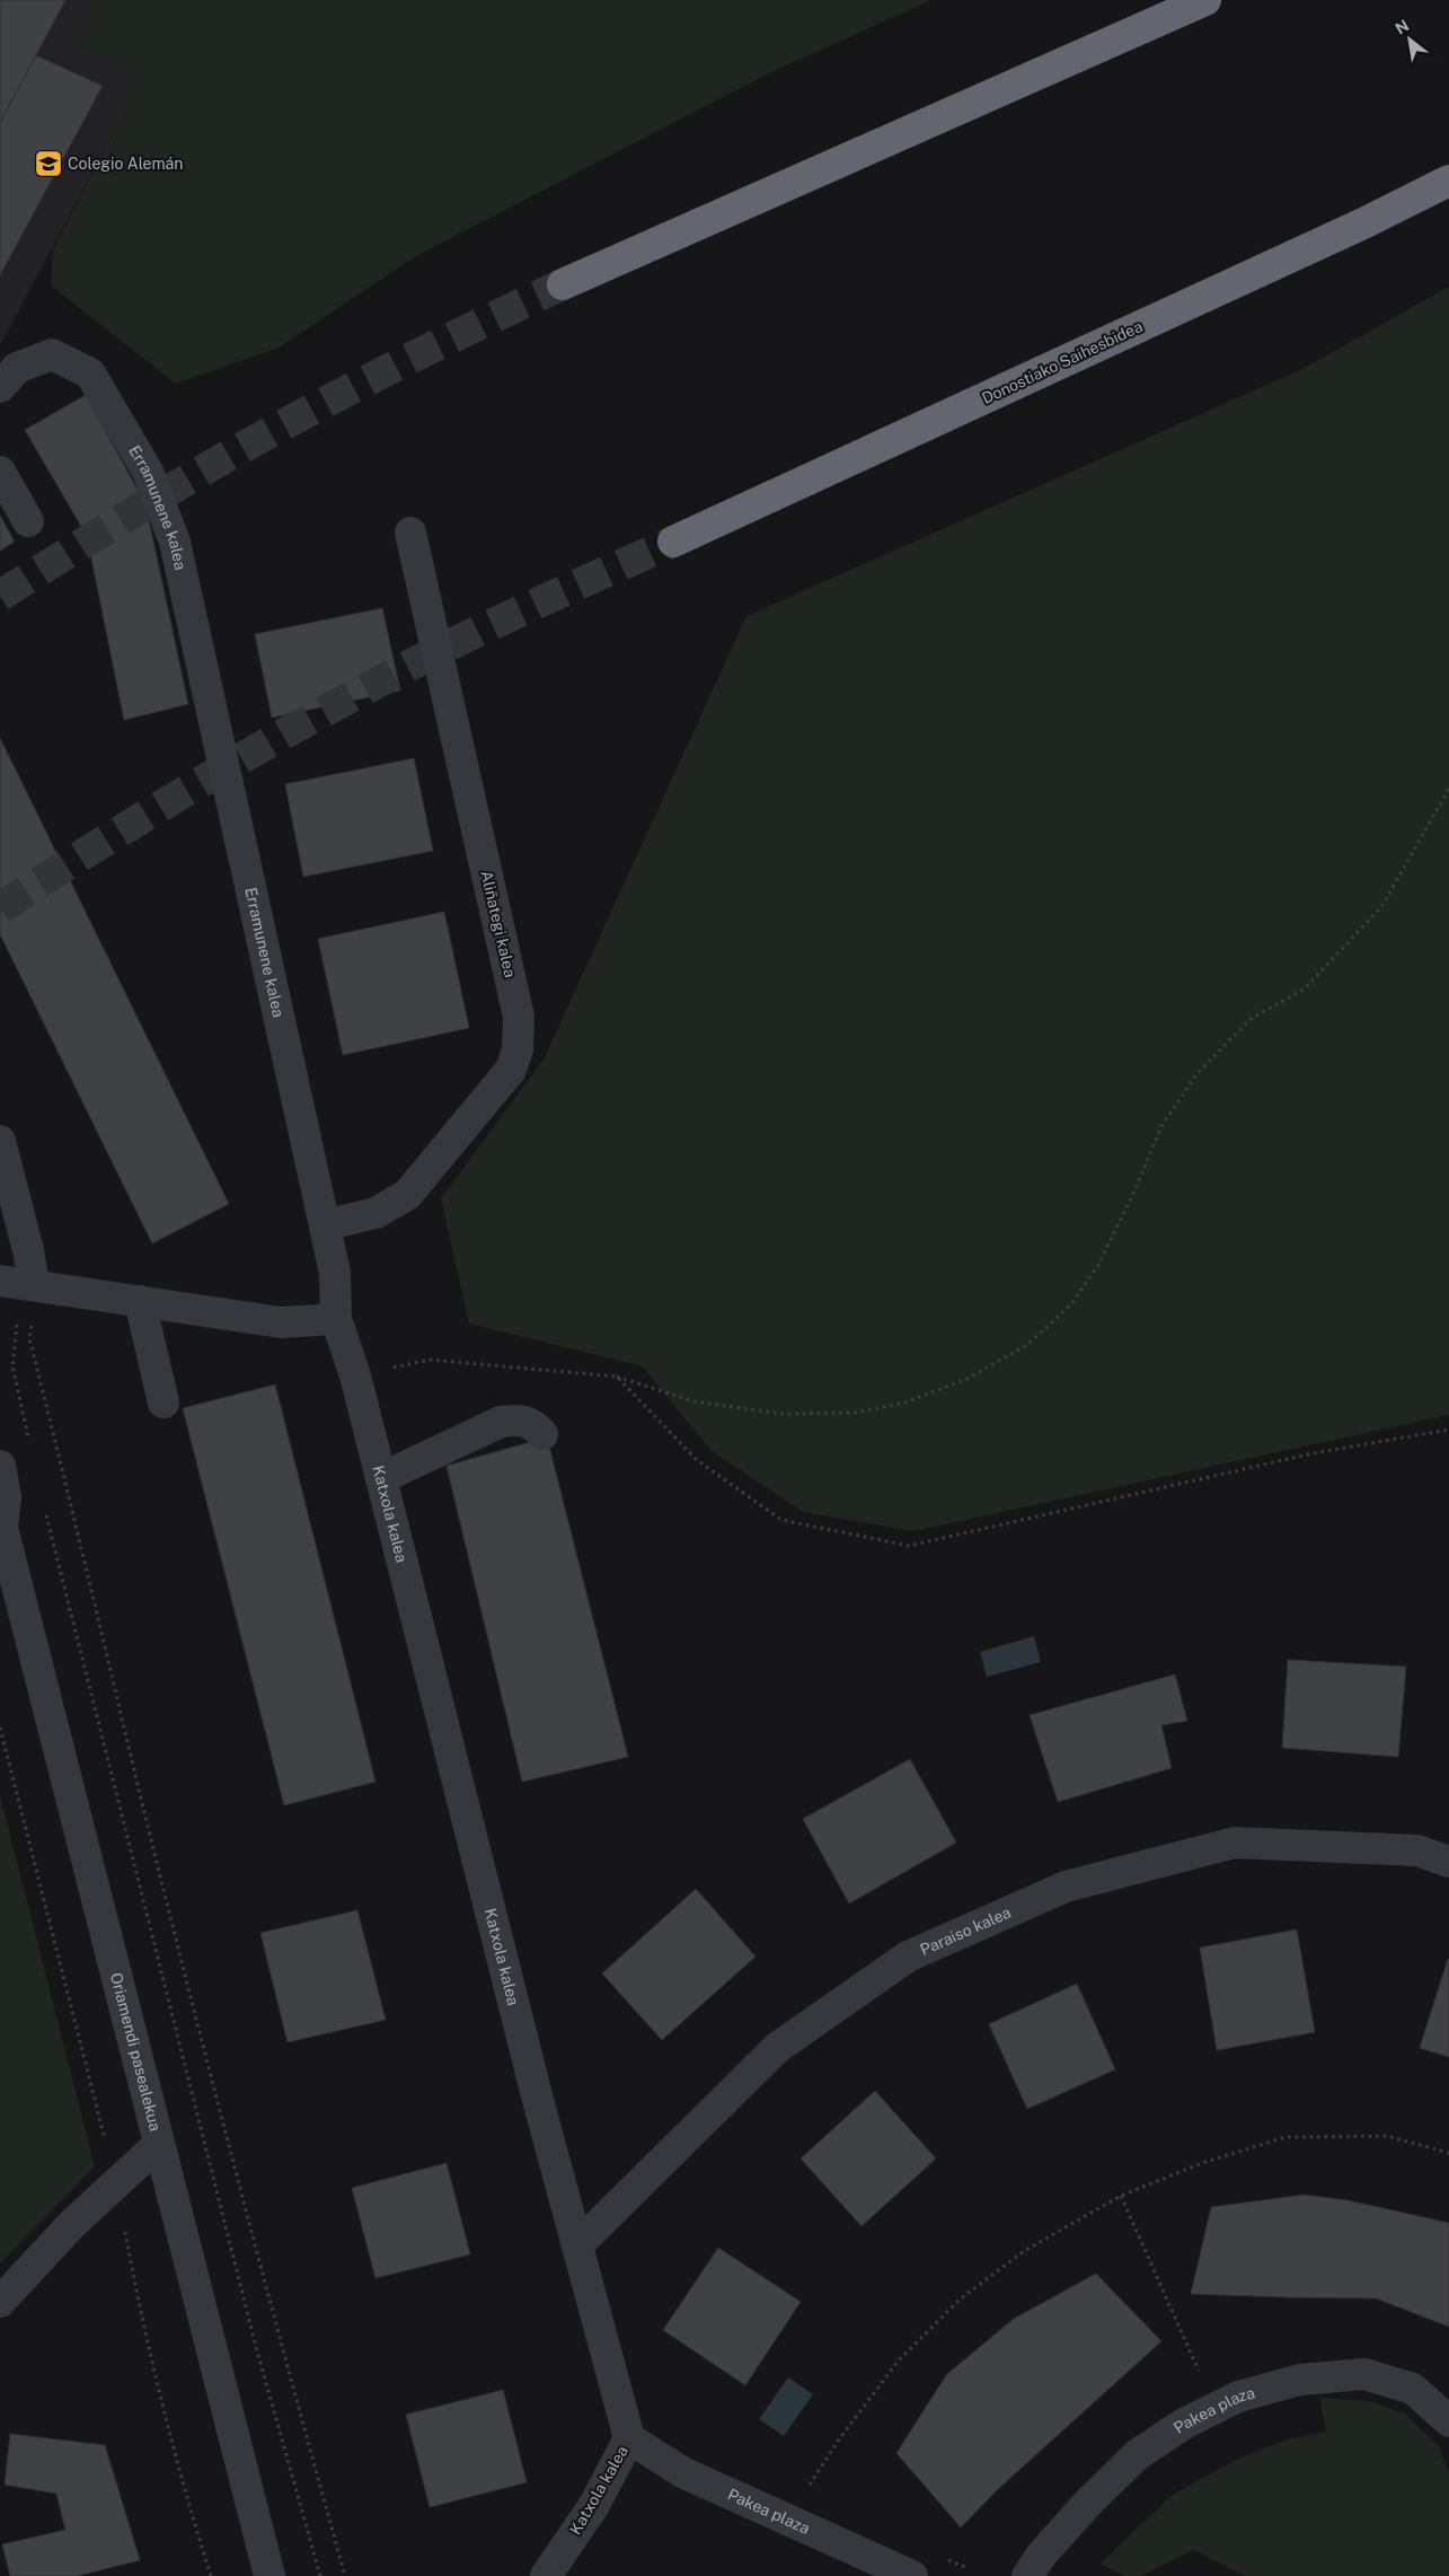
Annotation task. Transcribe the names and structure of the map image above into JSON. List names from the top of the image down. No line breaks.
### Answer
{"streets":{"highway":["Donostiako Saihesbidea"],"street":["Erramunene kalea","Aliñategi kalea","Katxola kalea","Paraiso kalea","Oriamendi pasealekua","Pakea plaza"]},"crossings":[["Erramunene kalea","Aliñategi kalea"],["Erramunene kalea","Katxola kalea"],["Katxola kalea","Paraiso kalea"],["Katxola kalea","Pakea plaza"]],"places":{"school or university":["Colegio Alemán"]},"north":"top left"}
